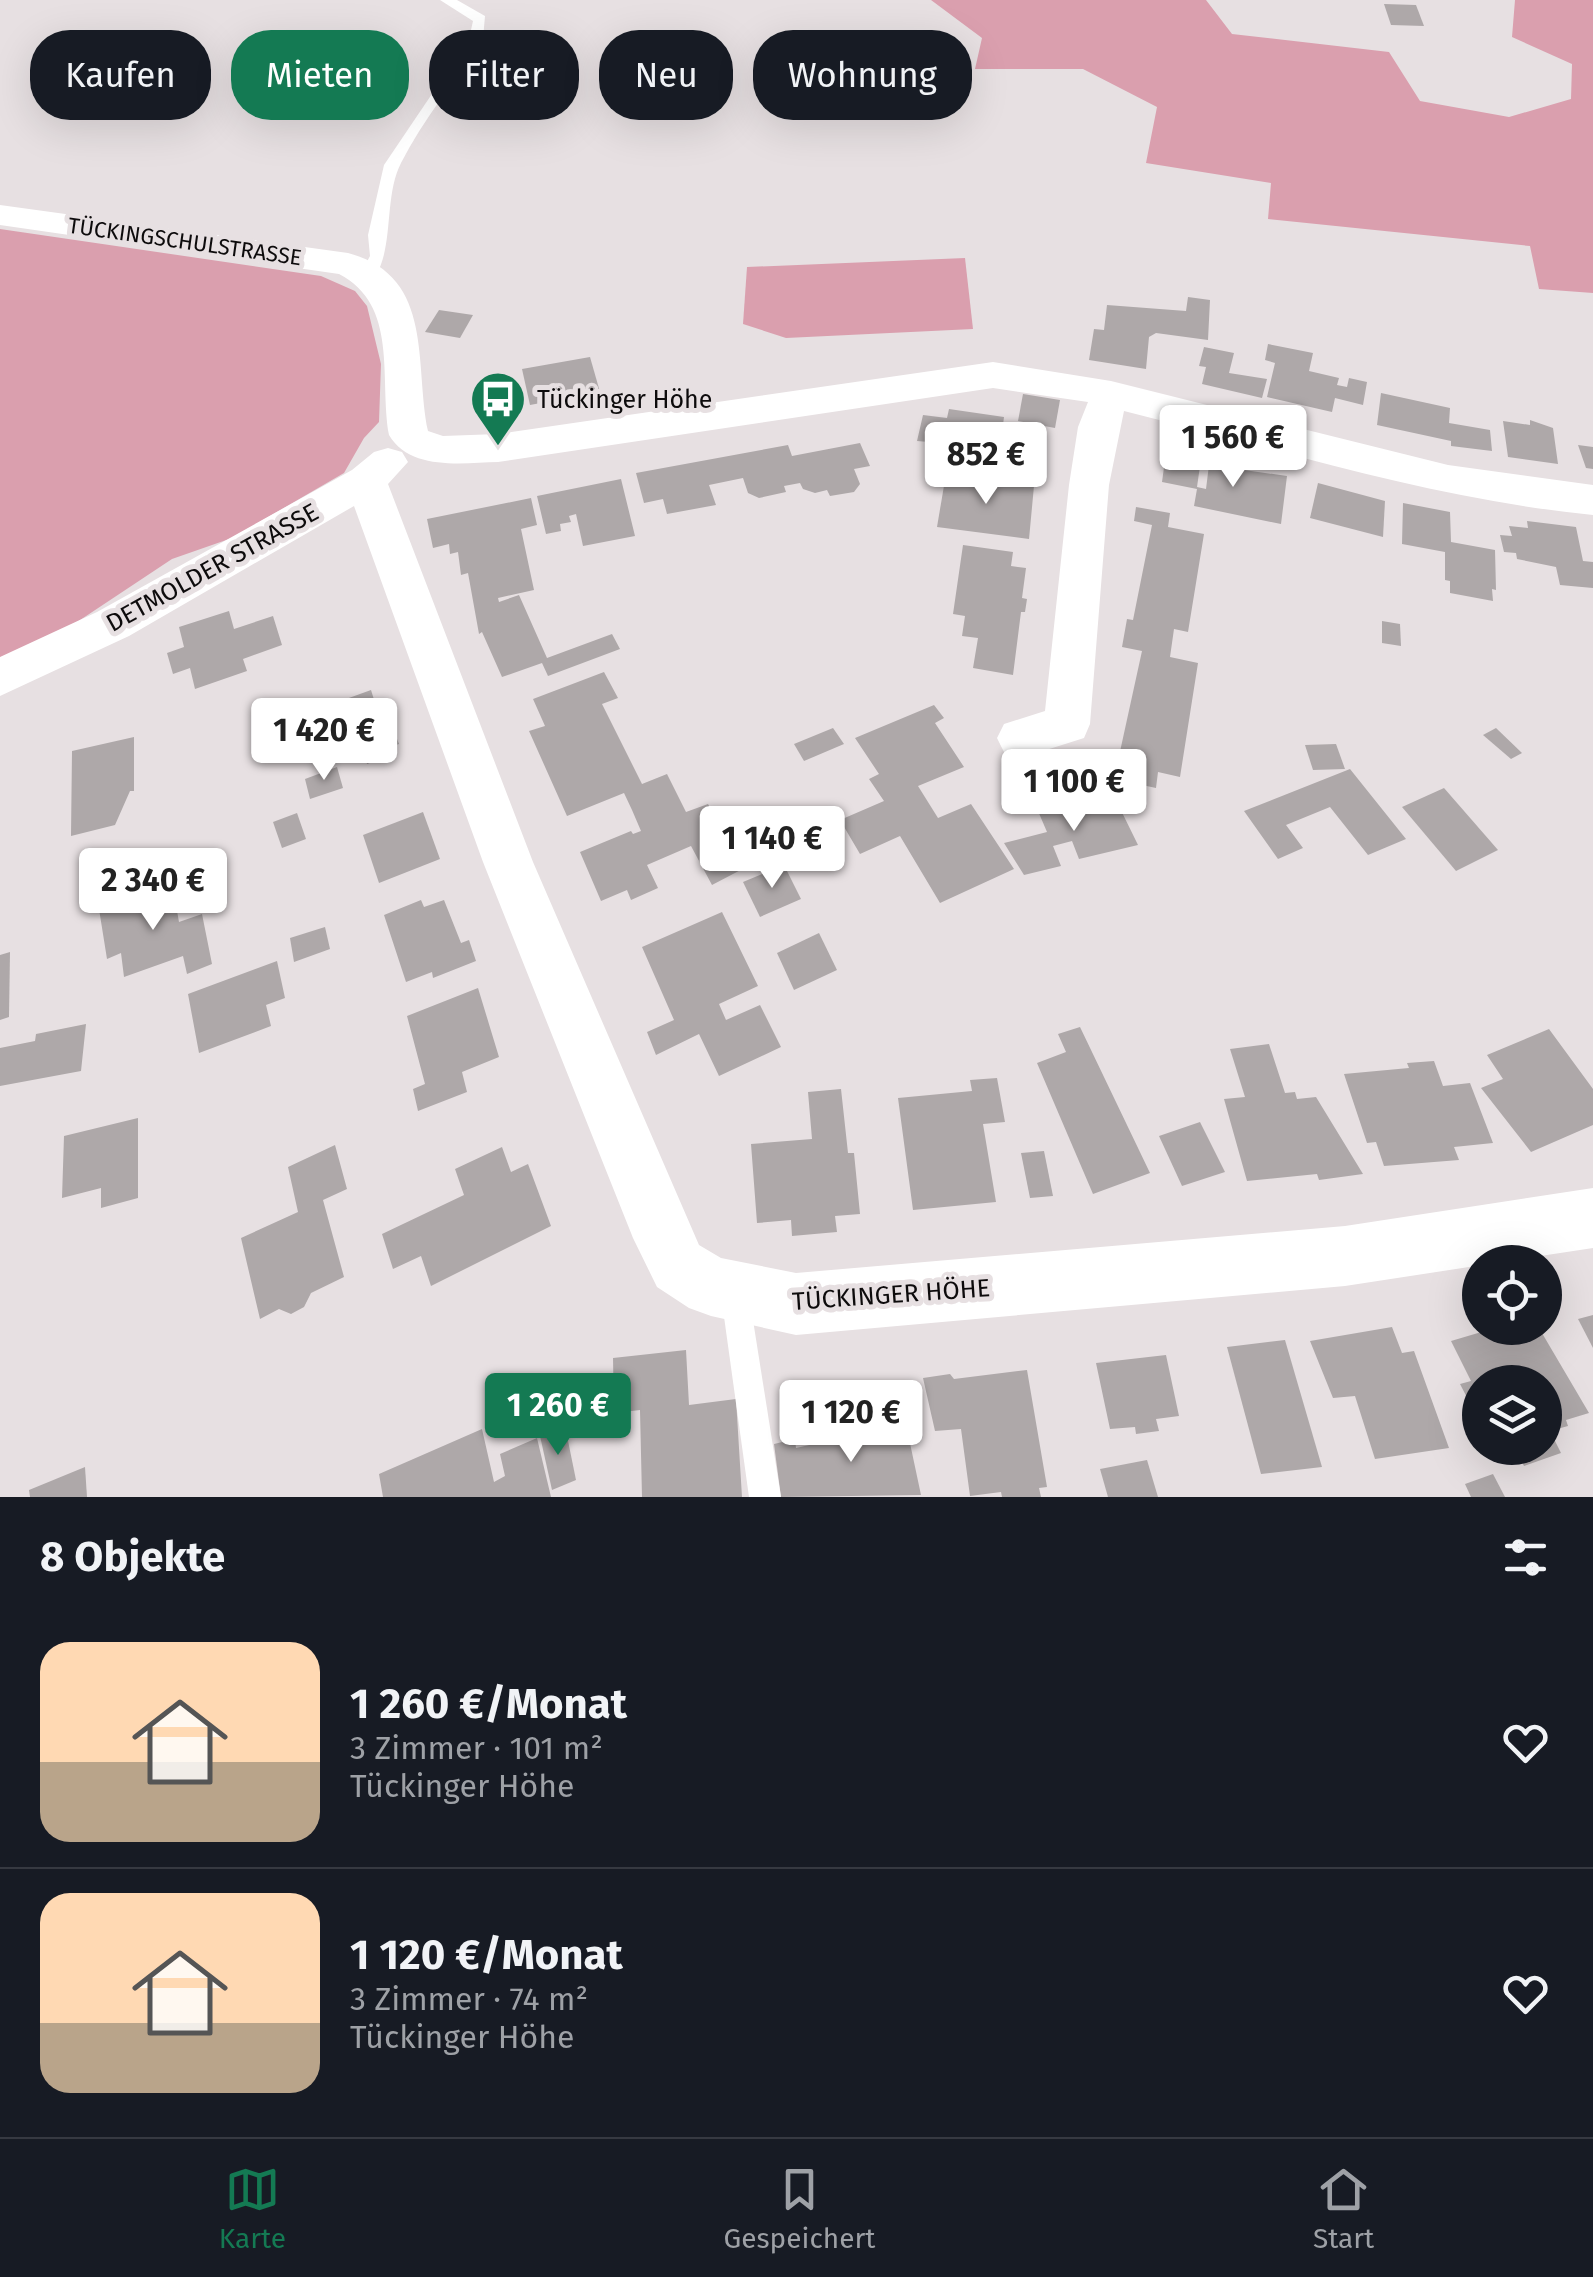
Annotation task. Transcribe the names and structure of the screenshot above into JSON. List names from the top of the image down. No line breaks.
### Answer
{"streets":{"street":["TÜCKINGSCHULSTRASSE","DETMOLDER STRASSE","TÜCKINGER HÖHE"]},"crossings":[["DETMOLDER STRASSE","TÜCKINGER HÖHE"]],"places":{"bus stop":["Tückinger Höhe"]},"page":{"chip":["Kaufen","Mieten","Filter","Neu","Wohnung"],"price":["1 560 €","852 €","1 420 €","1 100 €","1 140 €","2 340 €","1 260 €","1 120 €"],"heading":"8 Objekte","list":[{"name":"1 260 €/Monat","note":"3 Zimmer · 101 m² · Tückinger Höhe"},{"name":"1 120 €/Monat","note":"3 Zimmer · 74 m² · Tückinger Höhe"}],"tabs":["Karte","Gespeichert","Start"]}}
